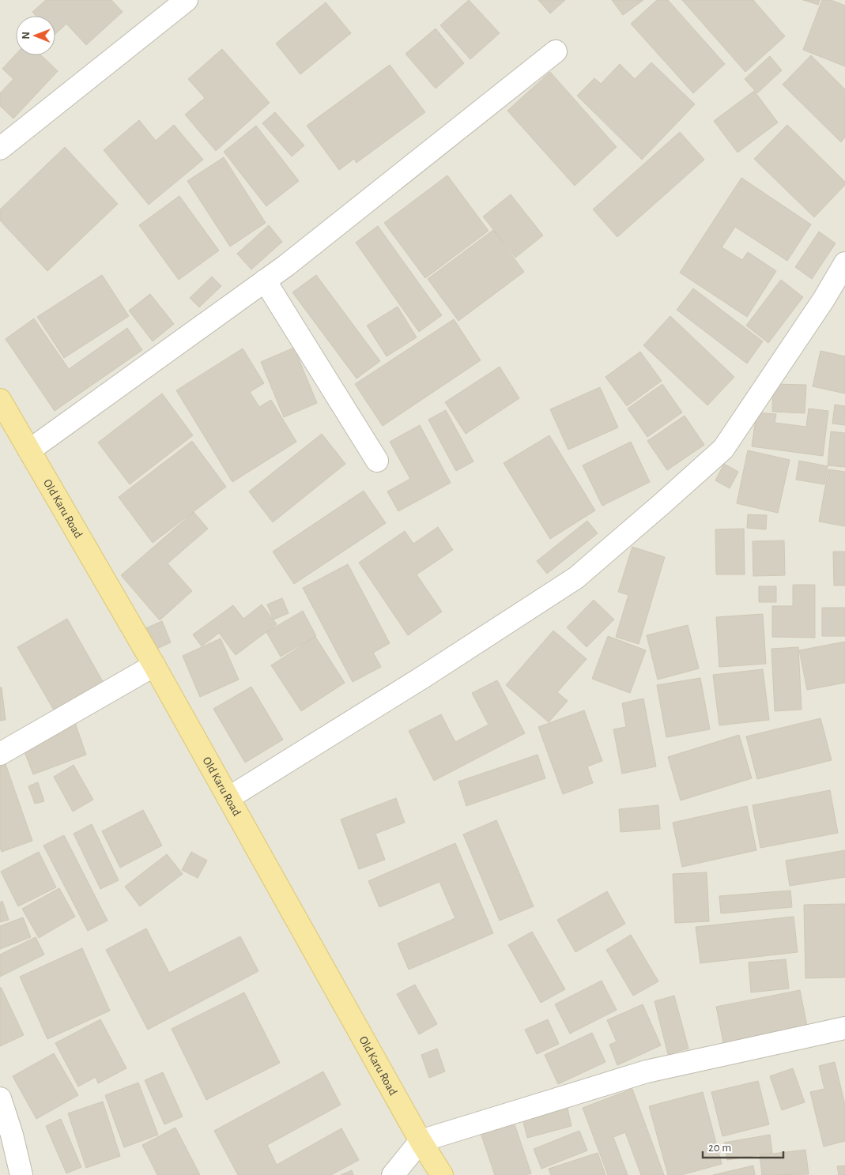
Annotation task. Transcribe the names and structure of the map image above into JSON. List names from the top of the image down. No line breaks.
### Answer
{"streets":{"main road":["Old Karu Road"]},"scale_bar":"20 m","north":"left"}
